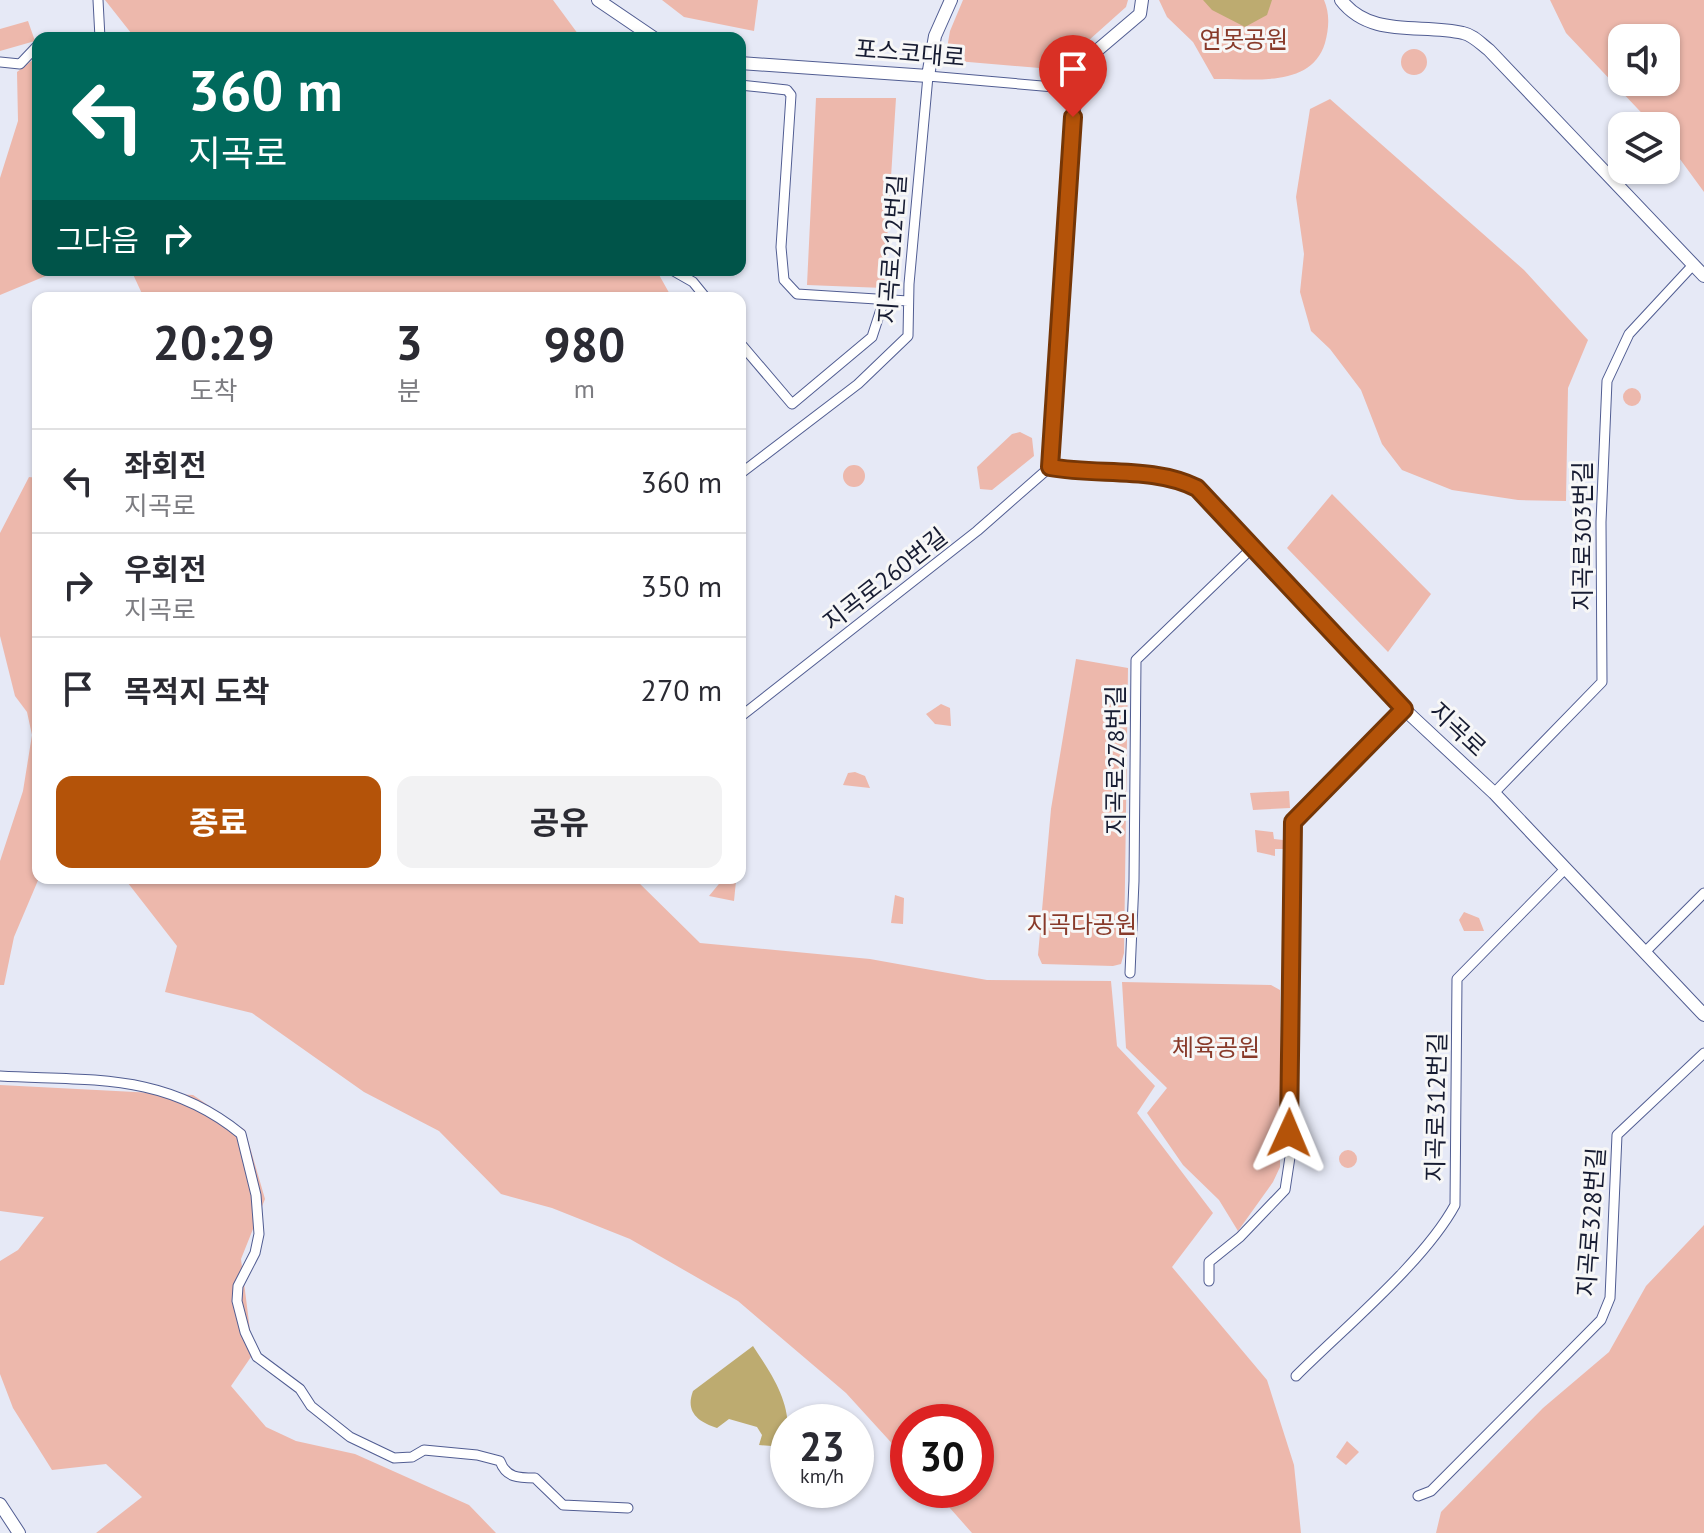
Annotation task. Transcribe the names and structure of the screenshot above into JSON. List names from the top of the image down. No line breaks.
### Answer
{"streets":{"main road":["포스코대로","지곡로212번길","지곡로"],"street":["지곡로303번길","지곡로260번길","지곡로278번길","지곡로312번길","지곡로328번길"]},"crossings":[["포스코대로","지곡로212번길"],["지곡로303번길","지곡로"],["지곡로260번길","지곡로"],["지곡로","지곡로278번길"],["지곡로","지곡로312번길"]],"parks":["연못공원","지곡다공원","체육공원"],"page":{"turn":["360 m","지곡로"],"then":"그다음","eta":["20:29","도착","3","분","980","m"],"list":[{"name":"좌회전","note":"지곡로","value":"360 m"},{"name":"우회전","note":"지곡로","value":"350 m"},{"name":"목적지 도착","value":"270 m"}],"buttons":["종료","공유"],"speed":"23 km/h","limit":"30"}}
